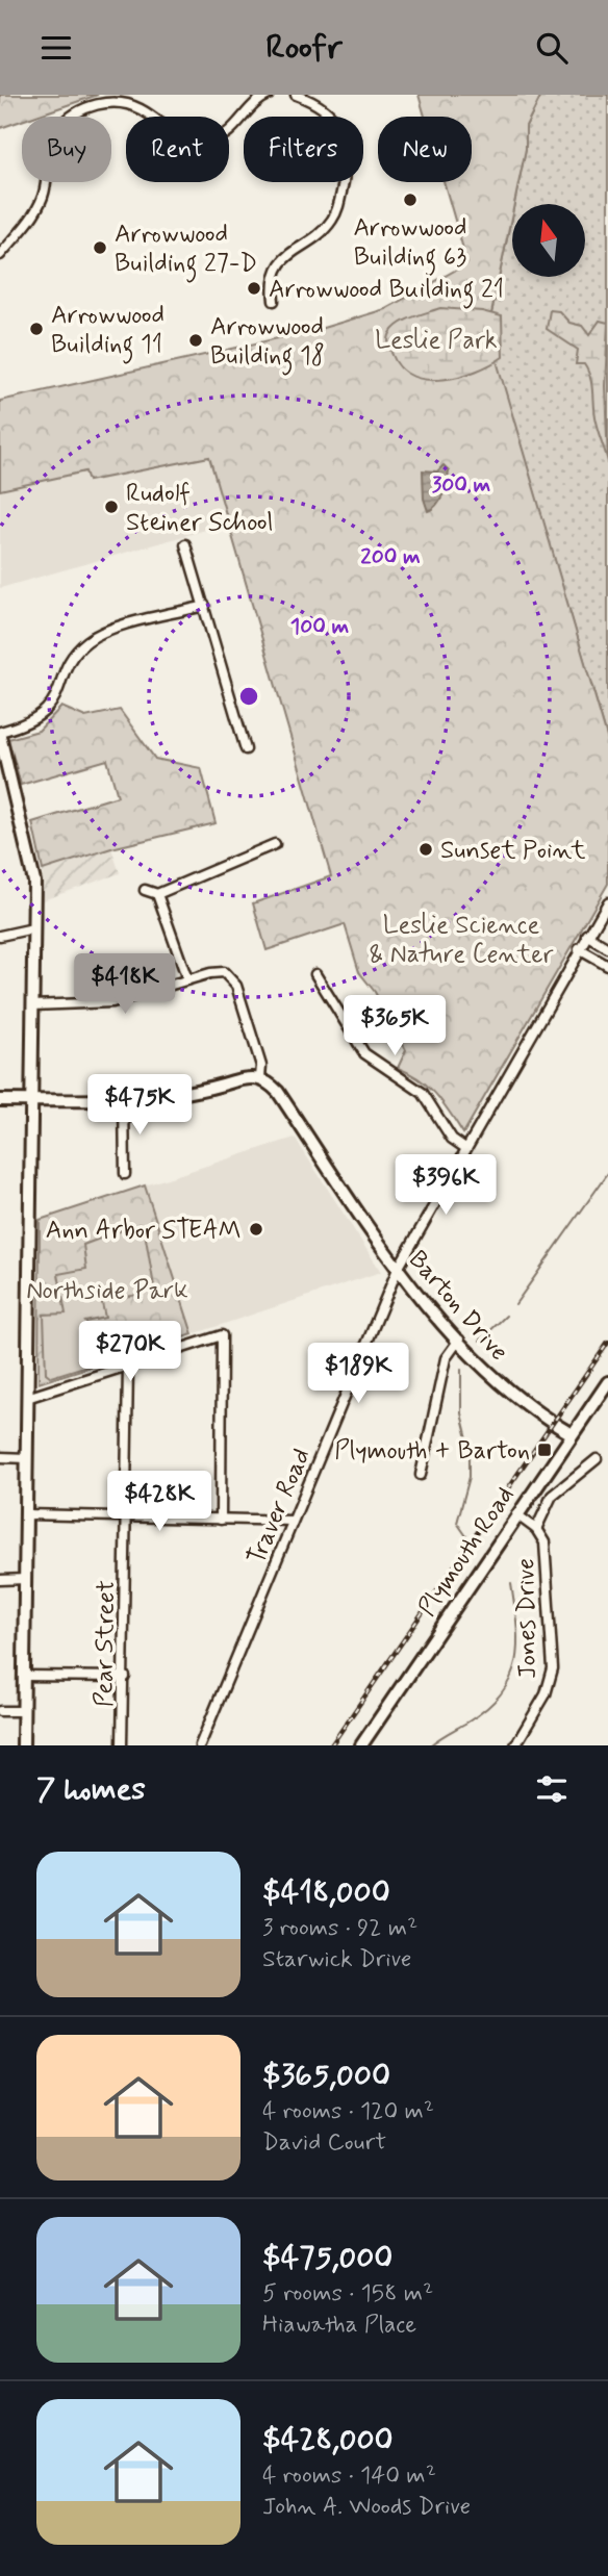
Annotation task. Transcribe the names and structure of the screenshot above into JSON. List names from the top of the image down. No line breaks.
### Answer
{"streets":{"main road":["Barton Drive","Plymouth Road"],"street":["Traver Road","Jones Drive","Pear Street"]},"crossings":[["Barton Drive","Traver Road"],["Barton Drive","Plymouth Road"],["Plymouth Road","Jones Drive"]],"parks":["Leslie Park","Leslie Science & Nature Center","Northside Park"],"places":{"other":["Arrowwood Building 63","Arrowwood Building 27-D","Arrowwood Building 21","Arrowwood Building 11","Arrowwood Building 18","Rudolf Steiner School","Sunset Point","Ann Arbor STEAM"],"transit":["Plymouth + Barton"]},"north":"top","page":{"header":"Roofr","chip":["Buy","Rent","Filters","New"],"price":["$418K","$365K","$475K","$396K","$270K","$189K","$428K"],"heading":"7 homes","list":[{"name":"$418,000","note":"3 rooms · 92 m² · Starwick Drive"},{"name":"$365,000","note":"4 rooms · 120 m² · David Court"},{"name":"$475,000","note":"5 rooms · 158 m² · Hiawatha Place"},{"name":"$428,000","note":"4 rooms · 140 m² · John A. Woods Drive"}]},"rings":["300 m","200 m","100 m"]}
